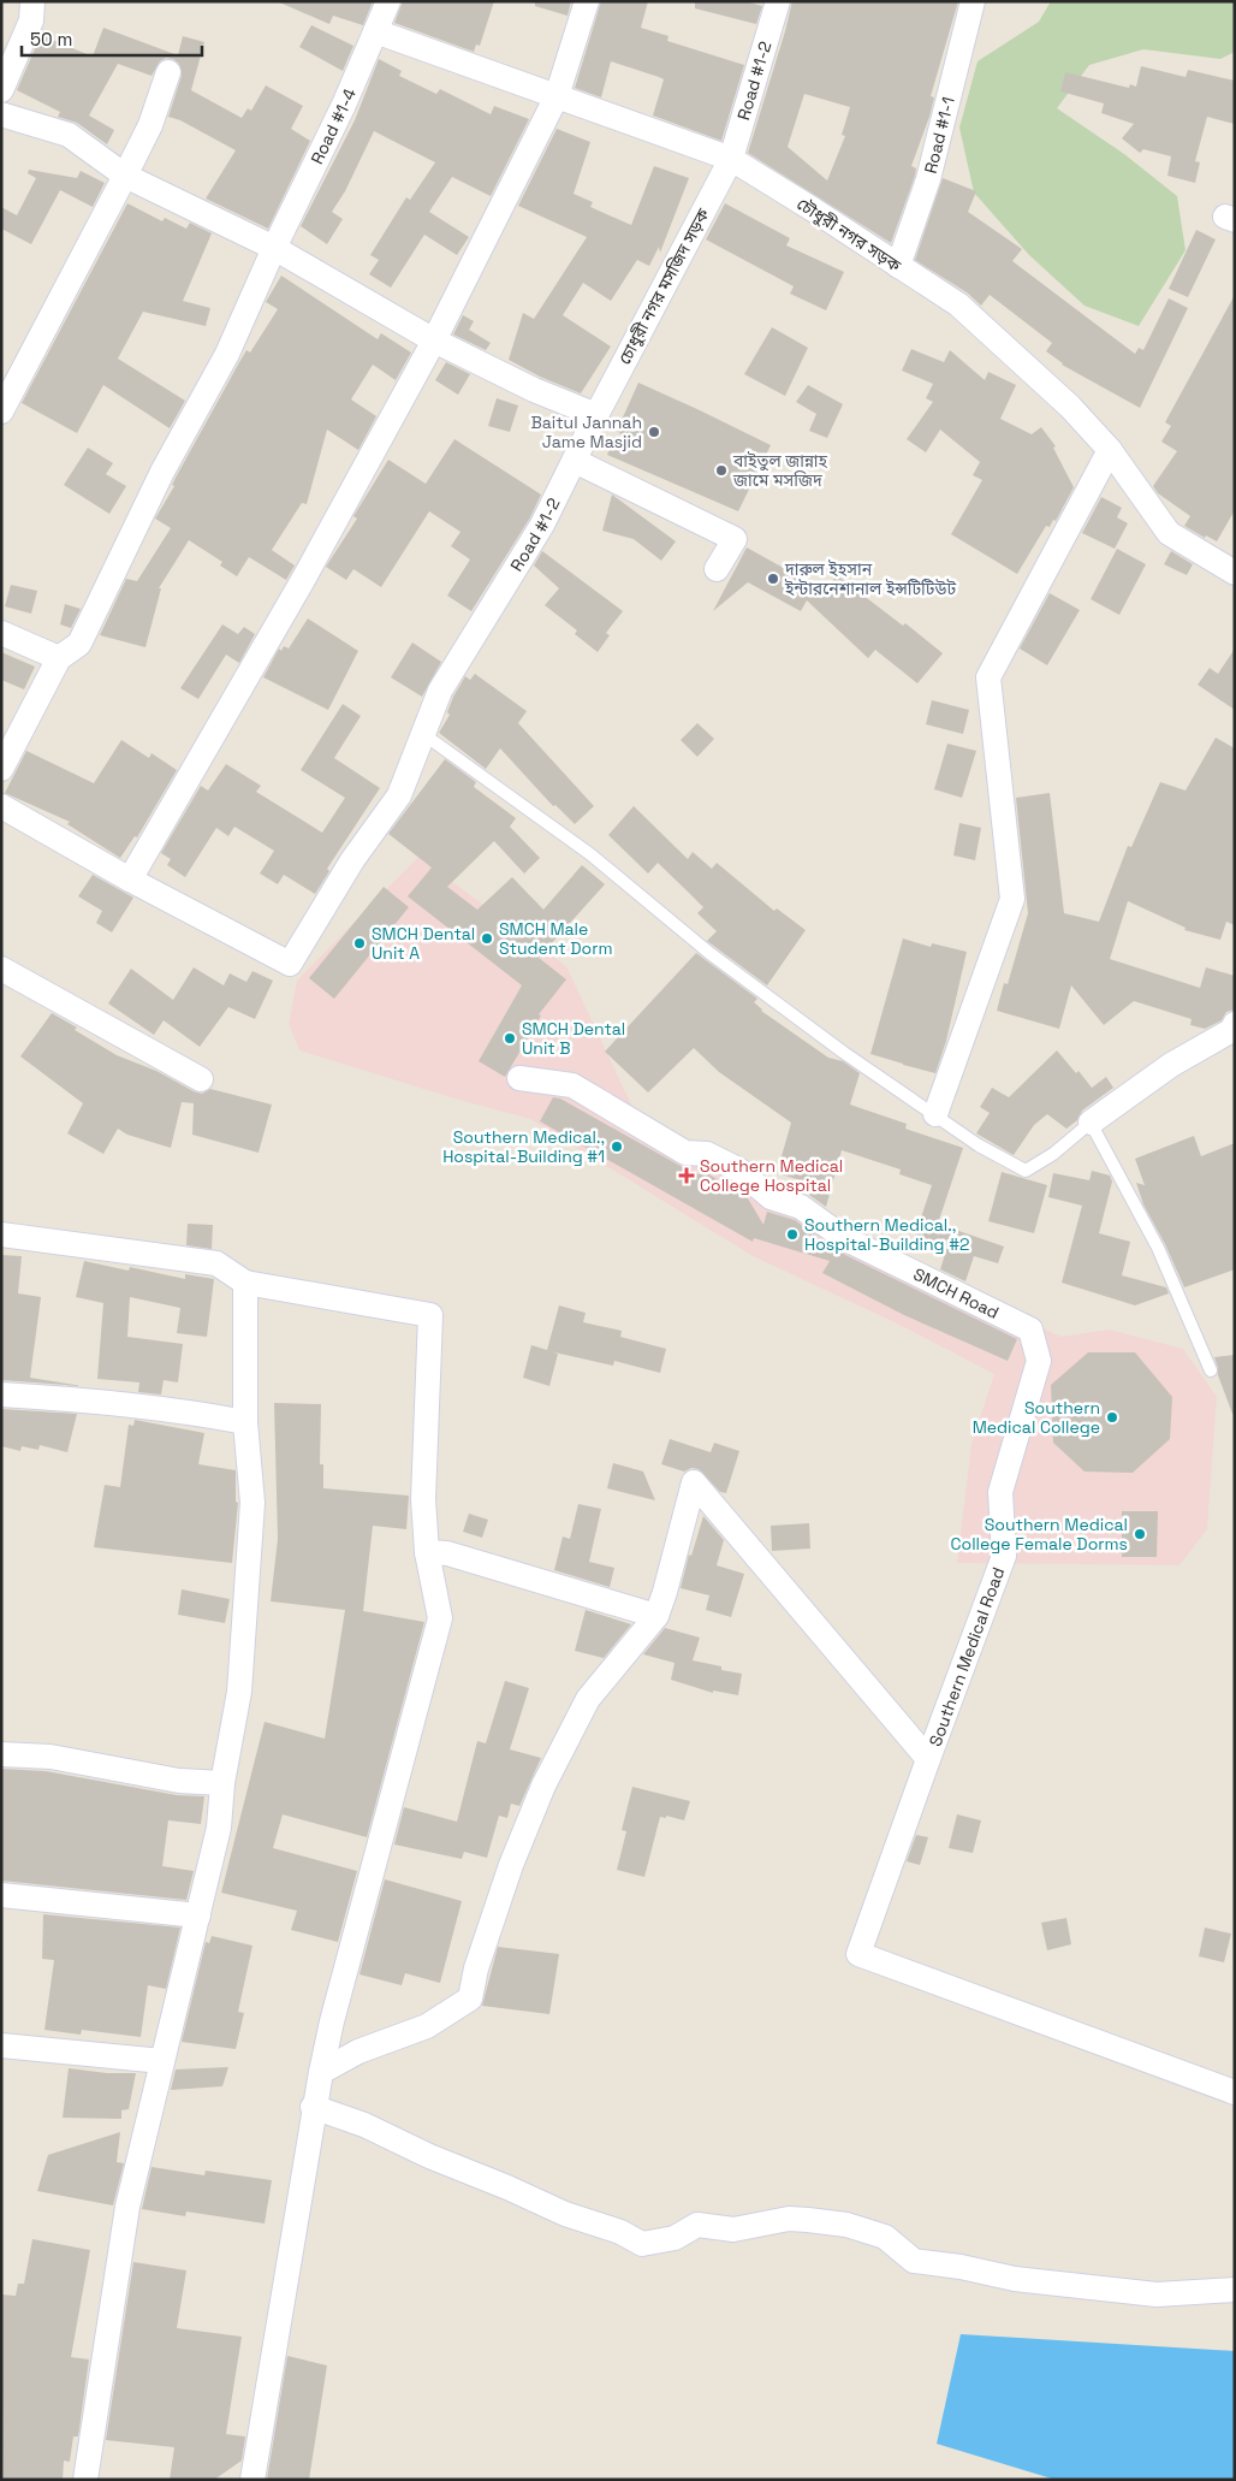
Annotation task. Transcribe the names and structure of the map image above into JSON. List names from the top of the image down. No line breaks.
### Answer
{"streets":{"street":["Road #1-2","Road #1-4","Road #1-1","চৌধুরী নগর সড়ক","চোধুরী নগর মসজিদ সড়ক","SMCH Road","Southern Medical Road"]},"crossings":[["Road #1-2","চৌধুরী নগর সড়ক"],["Road #1-2","চোধুরী নগর মসজিদ সড়ক"],["Road #1-4","চৌধুরী নগর সড়ক"],["Road #1-1","চৌধুরী নগর সড়ক"],["চৌধুরী নগর সড়ক","চোধুরী নগর মসজিদ সড়ক"],["SMCH Road","Southern Medical Road"]],"places":{"other":["Baitul Jannah Jame Masjid","বাইতুল জান্নাহ জামে মসজিদ","দারুল ইহসান ইন্টারনেশানাল ইন্সটিটিউট","SMCH Male Student Dorm","SMCH Dental Unit A","SMCH Dental Unit B","Southern Medical., Hospital-Building #1","Southern Medical., Hospital-Building #2","Southern Medical College","Southern Medical College Female Dorms"],"health":["Southern Medical College Hospital"]},"scale_bar":"50 m"}
